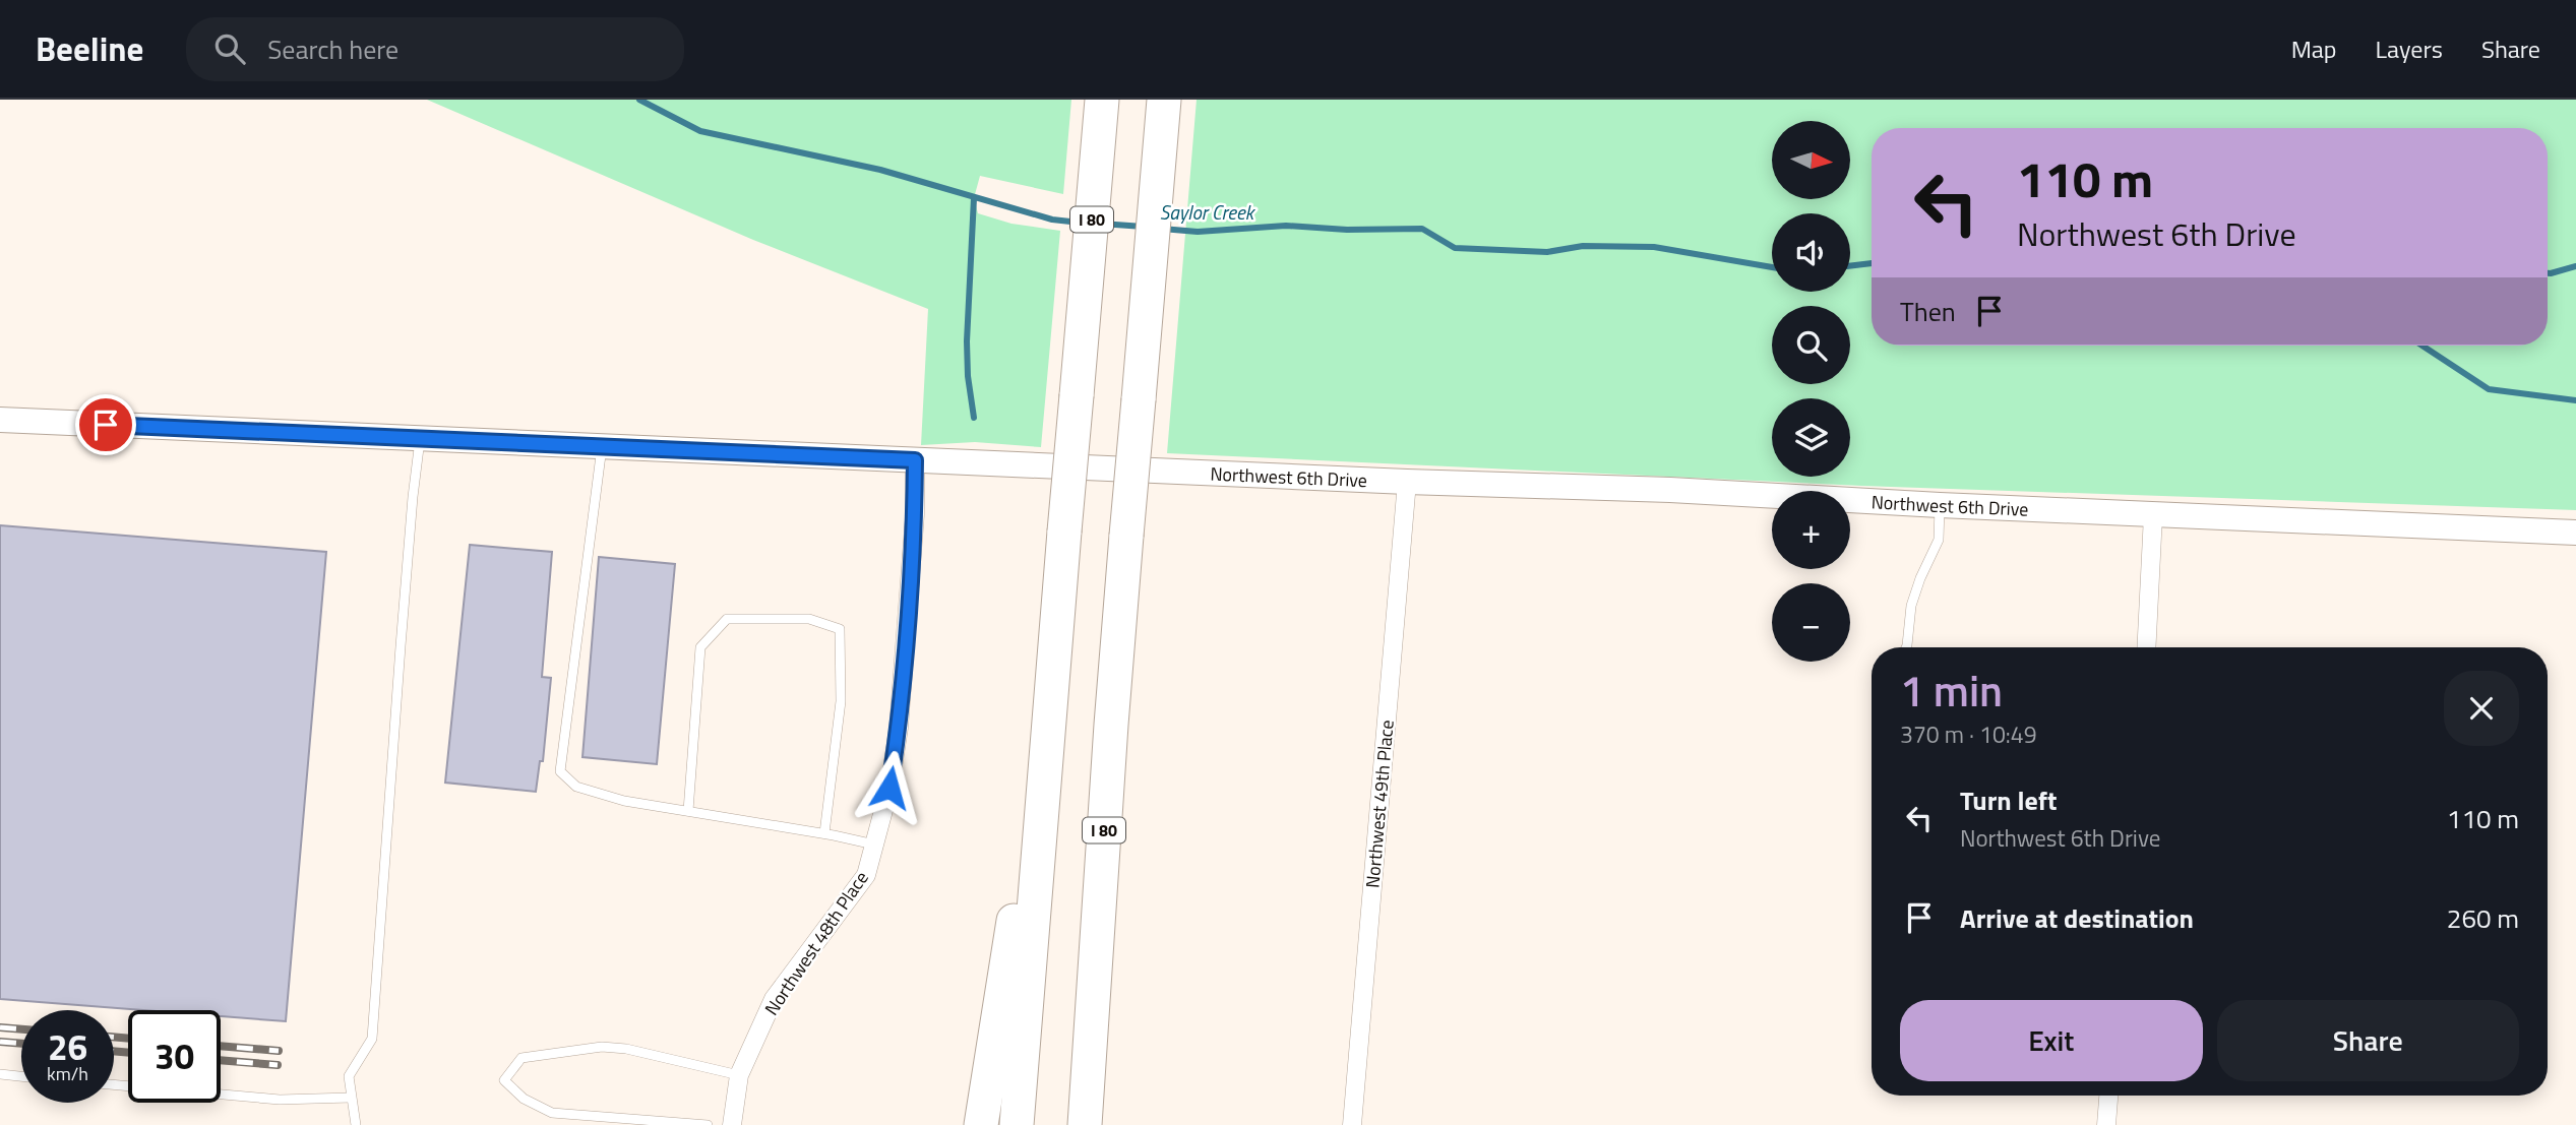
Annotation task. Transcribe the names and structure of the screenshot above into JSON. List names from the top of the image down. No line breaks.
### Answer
{"streets":{"highway":["I 80"],"main road":["Northwest 6th Drive"],"street":["Northwest 49th Place","Northwest 48th Place"]},"crossings":[["Northwest 6th Drive","Northwest 49th Place"],["Northwest 6th Drive","Northwest 48th Place"]],"water":["Saylor Creek"],"north":"right","page":{"header":"Beeline","search":"Search here","nav":["Map","Layers","Share"],"map_buttons":["+","−"],"turn":["110 m","Northwest 6th Drive"],"then":"Then","heading":["1 min","370 m · 10:49"],"list":[{"name":"Turn left","note":"Northwest 6th Drive","value":"110 m"},{"name":"Arrive at destination","value":"260 m"}],"buttons":["Exit","Share"],"speed":"26 km/h","limit":"30"}}
